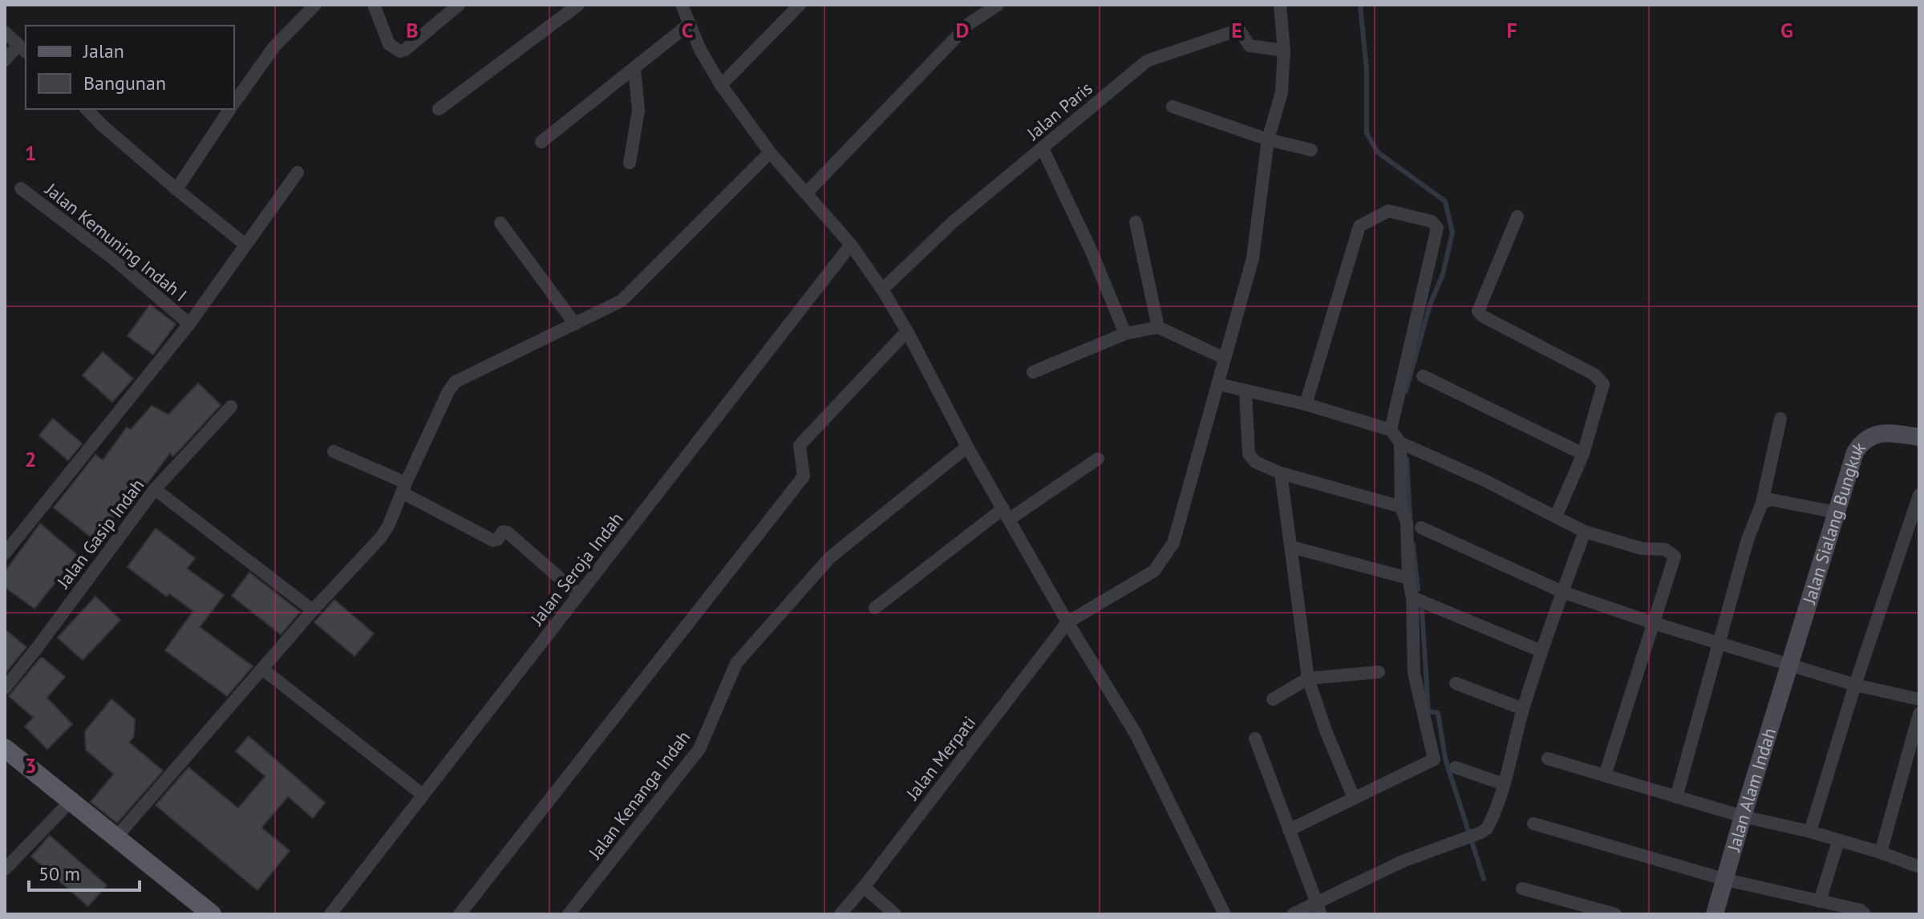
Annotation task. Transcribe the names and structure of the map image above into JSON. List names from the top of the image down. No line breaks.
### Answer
{"streets":{"street":["Jalan Paris","Jalan Kemuning Indah I","Jalan Sialang Bungkuk","Jalan Gasip Indah","Jalan Seroja Indah","Jalan Merpati","Jalan Alam Indah","Jalan Kenanga Indah"]},"crossings":[["Jalan Sialang Bungkuk","Jalan Alam Indah"]],"legend":["Jalan","Bangunan"],"scale_bar":"50 m","grid":{"columns":["B","C","D","E","F","G"],"rows":["1","2","3"]}}
